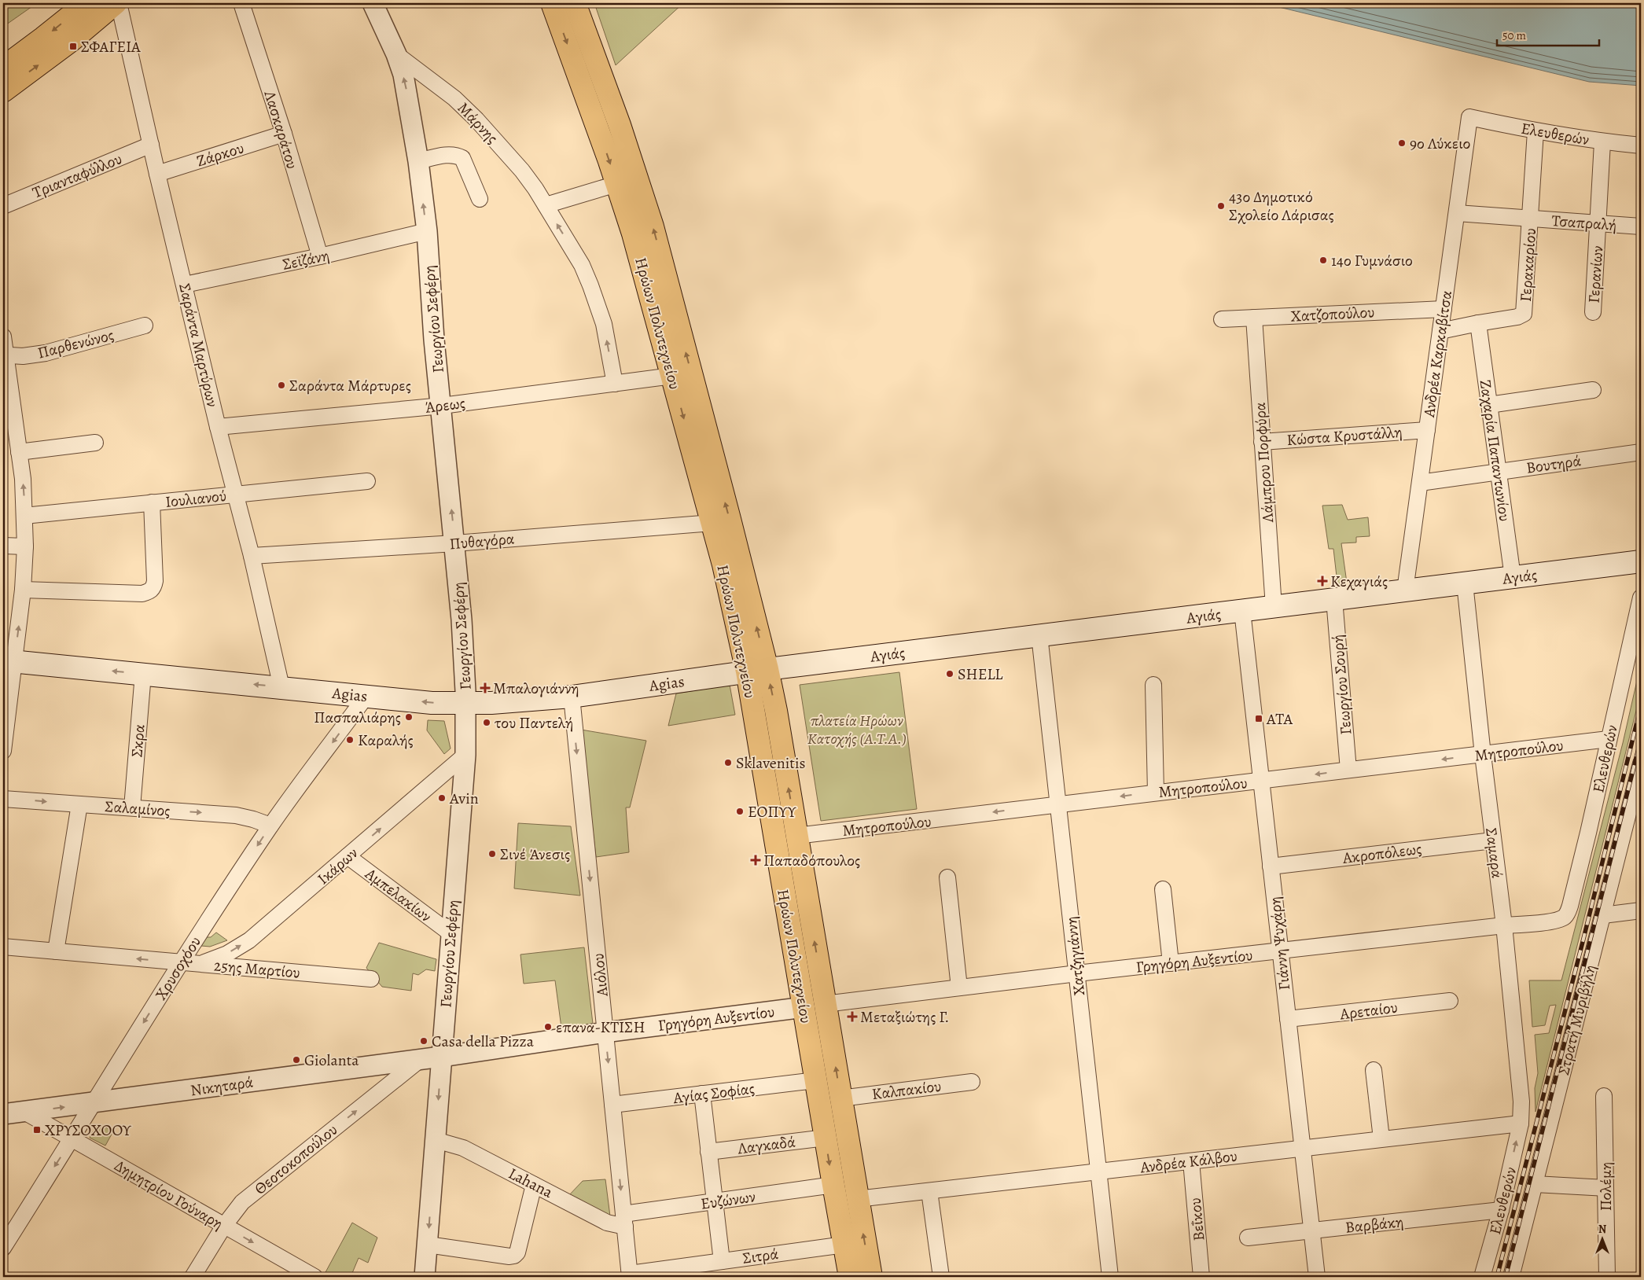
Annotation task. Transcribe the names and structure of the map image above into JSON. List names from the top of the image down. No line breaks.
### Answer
{"streets":{"main road":["Ηρώων Πολυτεχνείου","Αγιάς","Agias"],"street":["Μάρνης","Λασκαράτου","Ελευθερών","Ζάρκου","Τριανταφύλλου","Τσαπραλή","Σεϊζάνη","Γερακαρίου","Γερανίων","Χατζοπούλου","Γεωργίου Σεφέρη","Παρθενώνος","Σαράντα Μαρτύρων","Ανδρέα Καρκαβίτσα","Άρεως","Κώστα Κρυστάλλη","Ζαχαρία Παπαντωνίου","Λάμπρου Πορφύρα","Βουτηρά","Ιουλιανού","Πυθαγόρα","Γεωργίου Σουρή","Σκρα","Μητροπούλου","Σαλαμίνος","Ακροπόλεως","Σαμαρά","Ικάρων","Αμπελακίων","Γιάννη Ψυχάρη","Χατζηγιάννη","Γρηγόρη Αυξεντίου","Χρυσοχόου","25ης Μαρτίου","Αιόλου","Αρεταίου","Στρατή Μυριβήλη","Νικηταρά","Καλπακίου","Αγίας Σοφίας","Λαγκαδά","Θεοτοκοπούλου","Ανδρέα Κάλβου","Lahana","Πολέμη","Δημητρίου Γούναρη","Ευζώνων","Βεΐκου","Βαρβάκη","Σιτρά"]},"crossings":[["Μάρνης","Γεωργίου Σεφέρη"],["Μάρνης","Άρεως"],["Λασκαράτου","Ζάρκου"],["Λασκαράτου","Σεϊζάνη"],["Ελευθερών","Γερακαρίου"],["Ελευθερών","Γερανίων"],["Ελευθερών","Ανδρέα Καρκαβίτσα"],["Ελευθερών","Μητροπούλου"],["Ελευθερών","Σαμαρά"],["Ελευθερών","Γρηγόρη Αυξεντίου"],["Ελευθερών","Ανδρέα Κάλβου"],["Ελευθερών","Βαρβάκη"],["Ζάρκου","Σαράντα Μαρτύρων"],["Τριανταφύλλου","Σαράντα Μαρτύρων"],["Τσαπραλή","Γερακαρίου"],["Τσαπραλή","Γερανίων"],["Τσαπραλή","Ανδρέα Καρκαβίτσα"],["Σεϊζάνη","Γεωργίου Σεφέρη"],["Σεϊζάνη","Σαράντα Μαρτύρων"],["Γερακαρίου","Ανδρέα Καρκαβίτσα"],["Γερακαρίου","Ζαχαρία Παπαντωνίου"],["Χατζοπούλου","Ανδρέα Καρκαβίτσα"],["Χατζοπούλου","Λάμπρου Πορφύρα"],["Γεωργίου Σεφέρη","Άρεως"],["Γεωργίου Σεφέρη","Πυθαγόρα"],["Γεωργίου Σεφέρη","Agias"],["Γεωργίου Σεφέρη","Ικάρων"],["Γεωργίου Σεφέρη","Αμπελακίων"],["Γεωργίου Σεφέρη","Γρηγόρη Αυξεντίου"],["Γεωργίου Σεφέρη","Νικηταρά"],["Γεωργίου Σεφέρη","Lahana"],["Ηρώων Πολυτεχνείου","Άρεως"],["Ηρώων Πολυτεχνείου","Πυθαγόρα"],["Ηρώων Πολυτεχνείου","Αγιάς"],["Ηρώων Πολυτεχνείου","Agias"],["Ηρώων Πολυτεχνείου","Μητροπούλου"],["Ηρώων Πολυτεχνείου","Γρηγόρη Αυξεντίου"],["Ηρώων Πολυτεχνείου","Καλπακίου"],["Ηρώων Πολυτεχνείου","Αγίας Σοφίας"],["Ηρώων Πολυτεχνείου","Λαγκαδά"],["Ηρώων Πολυτεχνείου","Ανδρέα Κάλβου"],["Ηρώων Πολυτεχνείου","Ευζώνων"],["Ηρώων Πολυτεχνείου","Σιτρά"],["Σαράντα Μαρτύρων","Άρεως"],["Σαράντα Μαρτύρων","Ιουλιανού"],["Σαράντα Μαρτύρων","Πυθαγόρα"],["Σαράντα Μαρτύρων","Agias"],["Ανδρέα Καρκαβίτσα","Κώστα Κρυστάλλη"],["Ανδρέα Καρκαβίτσα","Βουτηρά"],["Ανδρέα Καρκαβίτσα","Αγιάς"],["Κώστα Κρυστάλλη","Λάμπρου Πορφύρα"],["Ζαχαρία Παπαντωνίου","Βουτηρά"],["Ζαχαρία Παπαντωνίου","Αγιάς"],["Λάμπρου Πορφύρα","Αγιάς"],["Αγιάς","Agias"],["Αγιάς","Γεωργίου Σουρή"],["Αγιάς","Σαμαρά"],["Αγιάς","Γιάννη Ψυχάρη"],["Αγιάς","Χατζηγιάννη"],["Agias","Σκρα"],["Agias","Χρυσοχόου"],["Agias","Αιόλου"],["Γεωργίου Σουρή","Μητροπούλου"],["Σκρα","Σαλαμίνος"],["Μητροπούλου","Σαμαρά"],["Μητροπούλου","Γιάννη Ψυχάρη"],["Μητροπούλου","Χατζηγιάννη"],["Σαλαμίνος","Χρυσοχόου"],["Ακροπόλεως","Σαμαρά"],["Ακροπόλεως","Γιάννη Ψυχάρη"],["Σαμαρά","Γρηγόρη Αυξεντίου"],["Σαμαρά","Ανδρέα Κάλβου"],["Ικάρων","Αμπελακίων"],["Ικάρων","25ης Μαρτίου"],["Γιάννη Ψυχάρη","Γρηγόρη Αυξεντίου"],["Γιάννη Ψυχάρη","Αρεταίου"],["Γιάννη Ψυχάρη","Ανδρέα Κάλβου"],["Γιάννη Ψυχάρη","Βαρβάκη"],["Χατζηγιάννη","Γρηγόρη Αυξεντίου"],["Χατζηγιάννη","Ανδρέα Κάλβου"],["Γρηγόρη Αυξεντίου","Αιόλου"],["Γρηγόρη Αυξεντίου","Νικηταρά"],["Χρυσοχόου","25ης Μαρτίου"],["Χρυσοχόου","Νικηταρά"],["Χρυσοχόου","Δημητρίου Γούναρη"],["Αιόλου","Αγίας Σοφίας"],["Αιόλου","Lahana"],["Αιόλου","Ευζώνων"],["Αιόλου","Σιτρά"],["Νικηταρά","Θεοτοκοπούλου"],["Νικηταρά","Δημητρίου Γούναρη"],["Θεοτοκοπούλου","Δημητρίου Γούναρη"],["Ανδρέα Κάλβου","Βεΐκου"],["Lahana","Ευζώνων"]],"one_way":["Μάρνης","Agias","Μητροπούλου","Σαλαμίνος","Ικάρων","Χρυσοχόου","Αιόλου","Θεοτοκοπούλου"],"parks":["πλατεία Ηρώων Κατοχής (Α.Τ.Α.)"],"places":{"transit":["ΣΦΑΓΕΙΑ","ΑΤΑ","ΧΡΥΣΟΧΟΟΥ"],"other":["9ο Λύκειο","43ο Δημοτικό Σχολείο Λάρισας","14ο Γυμνάσιο","Σαράντα Μάρτυρες","SHELL","Πασπαλιάρης","του Παντελή","Καραλής","Sklavenitis","Avin","ΕΟΠΥΥ","Σινέ Άνεσις","επανα-ΚΤΙΣΗ","Casa della Pizza","Giolanta"],"health":["Κεχαγιάς","Μπαλογιάννη","Παπαδόπουλος","Μεταξιώτης Γ."]},"scale_bar":"50 m","north":"top"}
